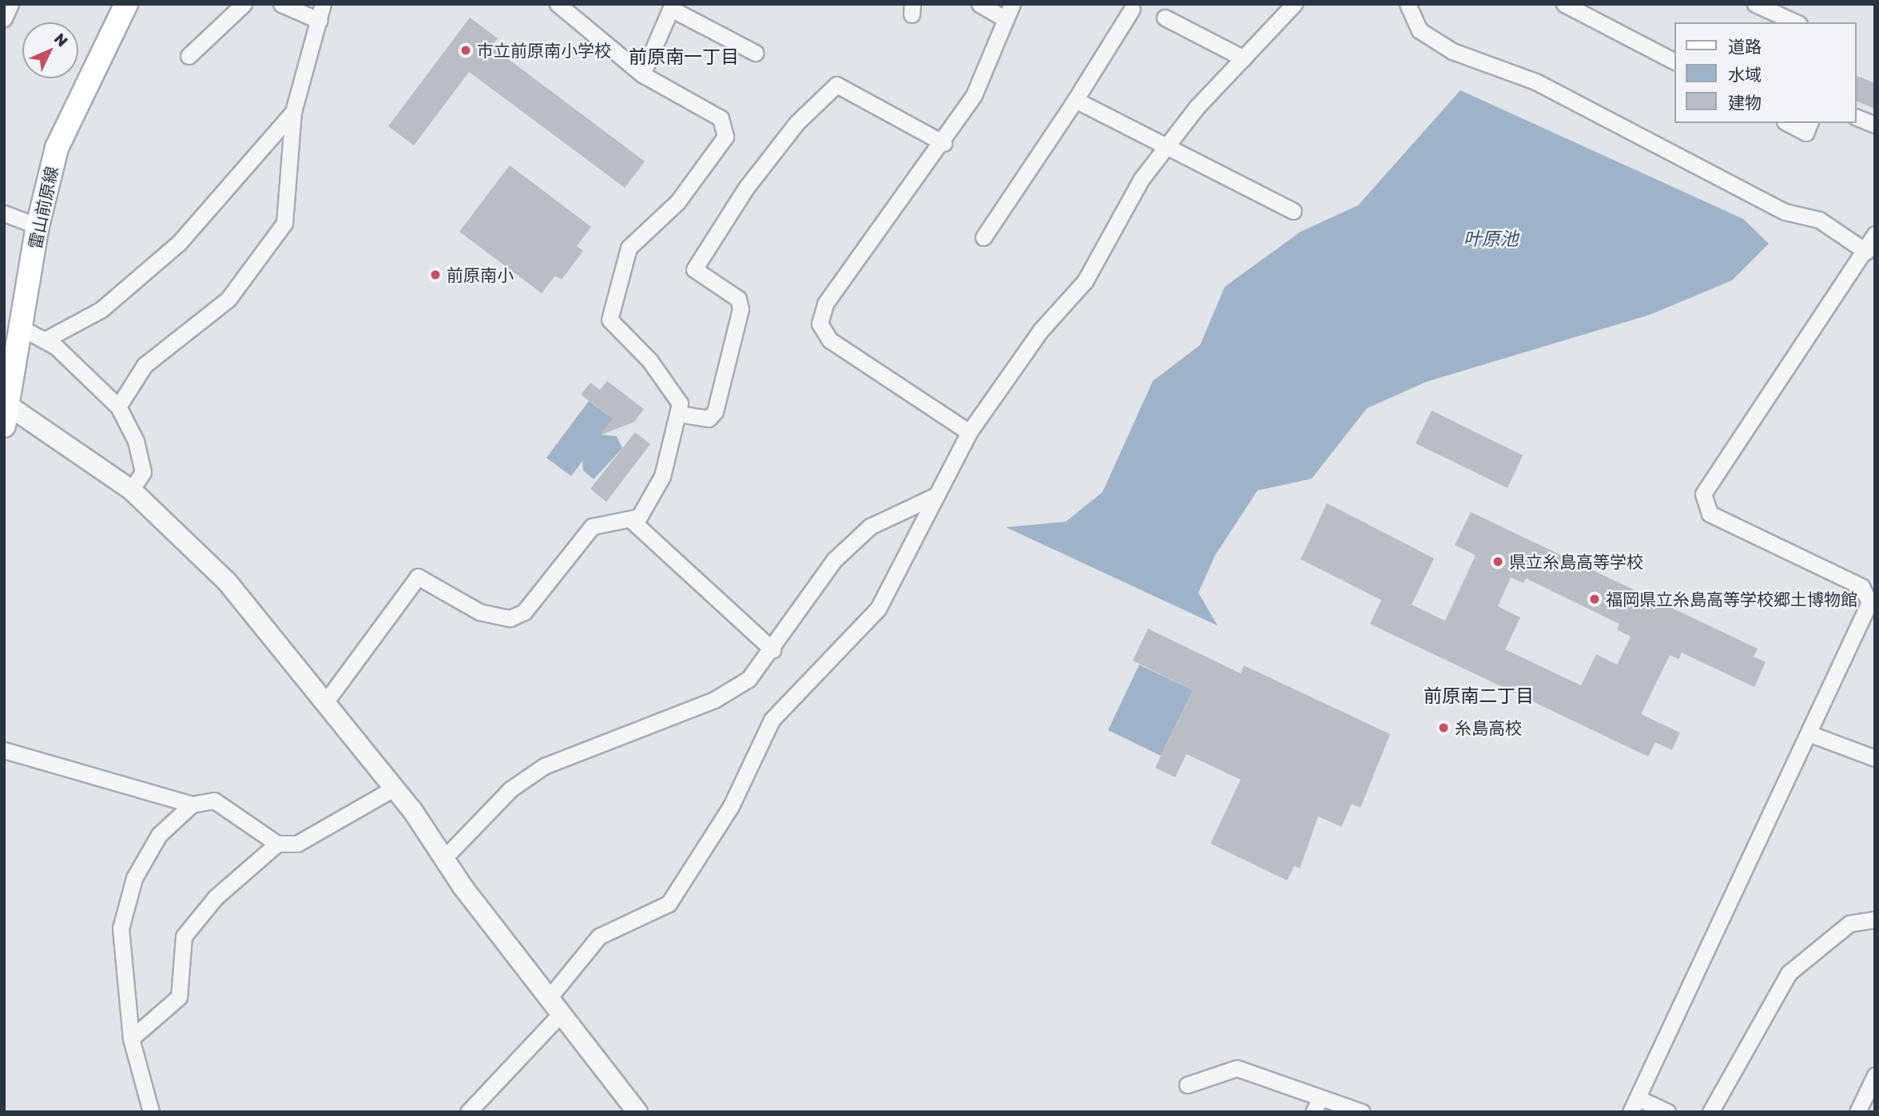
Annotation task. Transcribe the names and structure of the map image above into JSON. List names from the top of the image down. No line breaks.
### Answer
{"streets":{"main road":["雷山前原線"]},"districts":["前原南一丁目","前原南二丁目"],"water":["叶原池"],"places":["市立前原南小学校","前原南小","県立糸島高等学校","福岡県立糸島高等学校郷土博物館","糸島高校"],"legend":["道路","水域","建物"],"north":"top right"}
